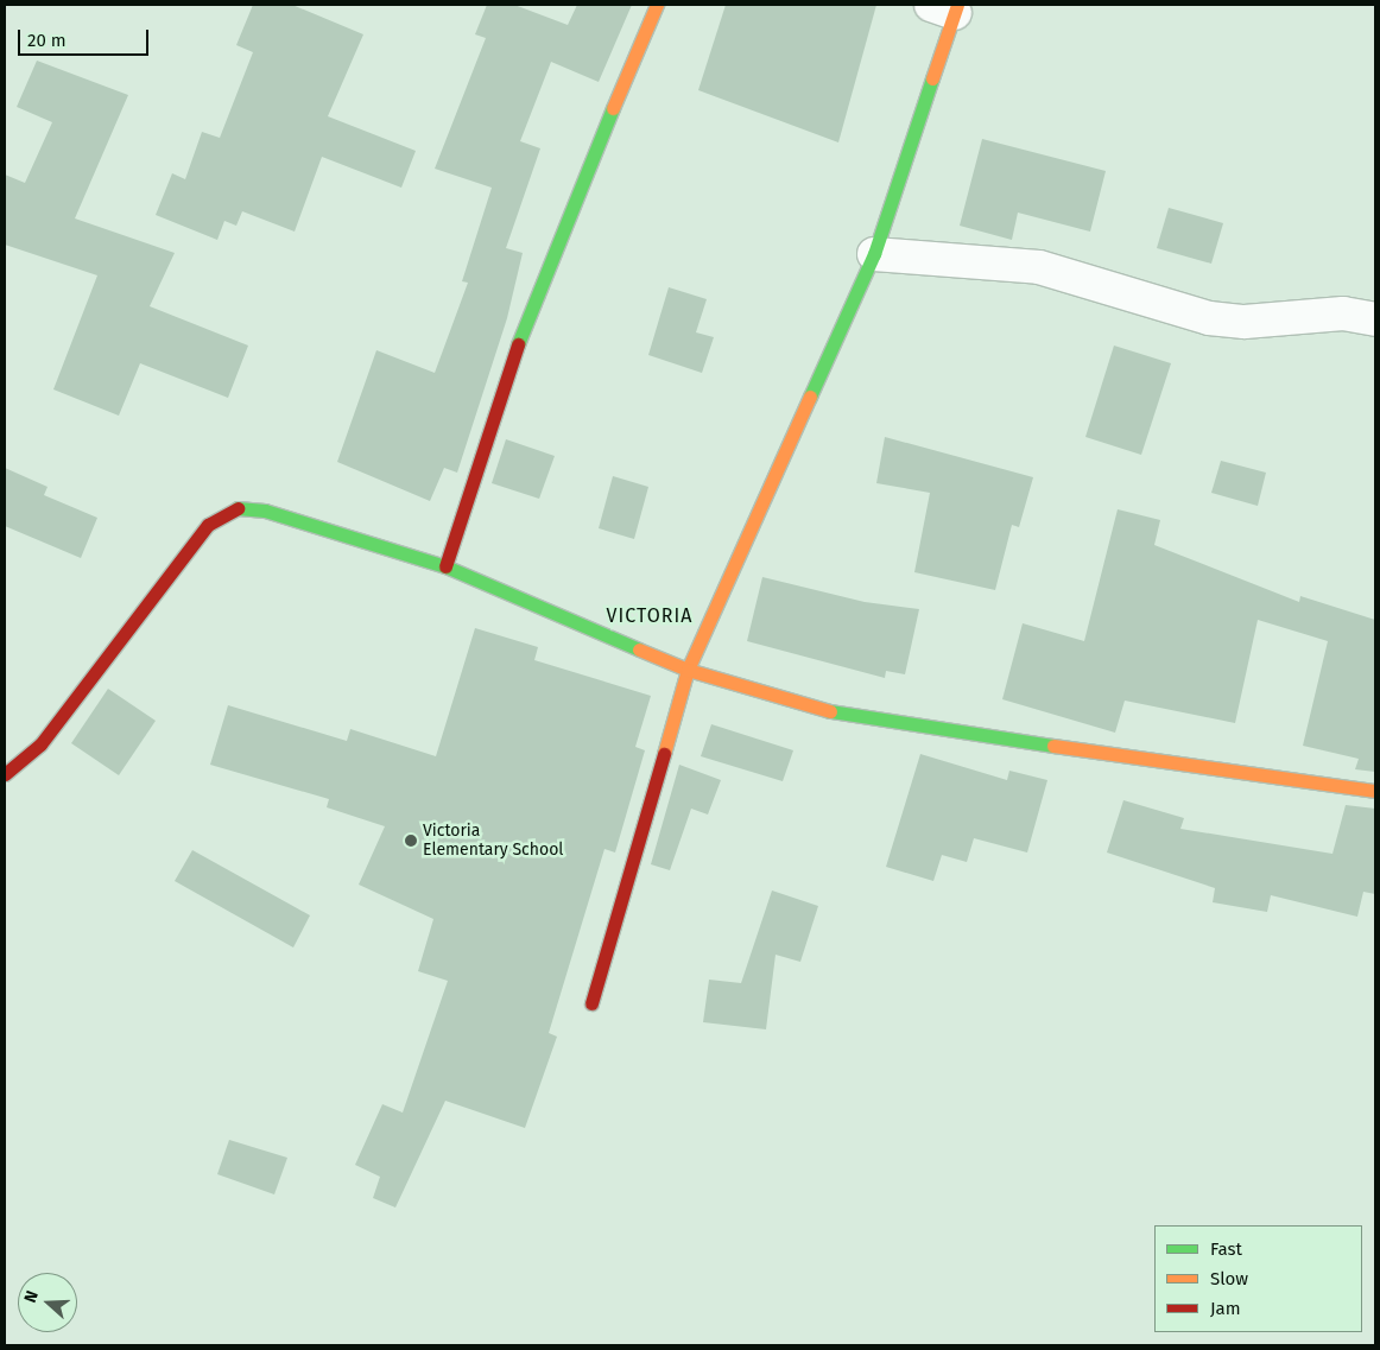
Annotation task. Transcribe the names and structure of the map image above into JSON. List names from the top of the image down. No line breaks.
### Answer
{"districts":["VICTORIA"],"places":["Victoria Elementary School"],"legend":["Fast","Slow","Jam"],"scale_bar":"20 m","north":"left"}
